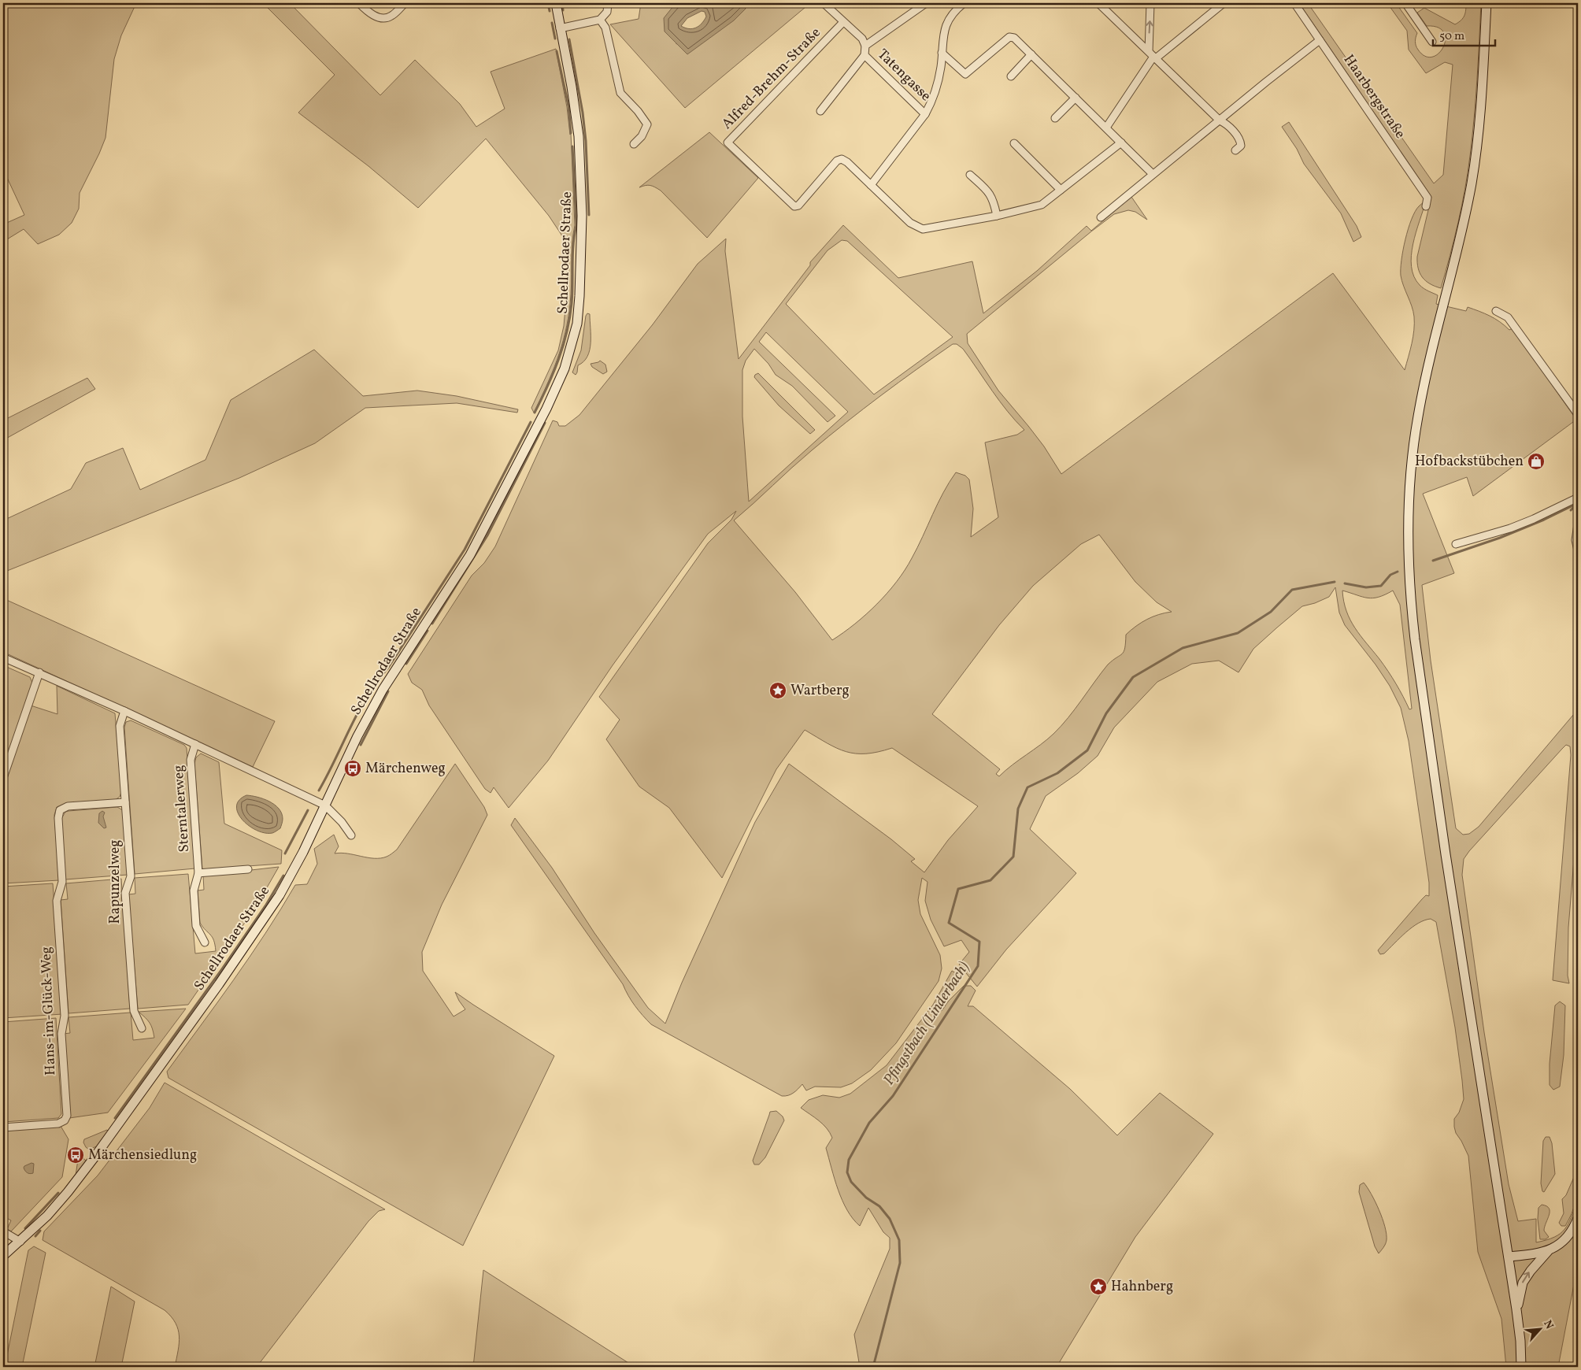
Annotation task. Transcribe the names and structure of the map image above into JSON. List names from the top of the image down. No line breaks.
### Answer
{"streets":{"street":["Tatengasse","Alfred-Brehm-Straße","Haarbergstraße","Schellrodaer Straße","Sterntalerweg","Rapunzelweg","Hans-im-Glück-Weg"]},"crossings":[["Rapunzelweg","Hans-im-Glück-Weg"]],"water":["Pfingstbach (Linderbach)"],"places":{"shop":["Hofbackstübchen"],"place":["Wartberg","Hahnberg"],"bus stop":["Märchenweg","Märchensiedlung"]},"scale_bar":"50 m","north":"top right"}
